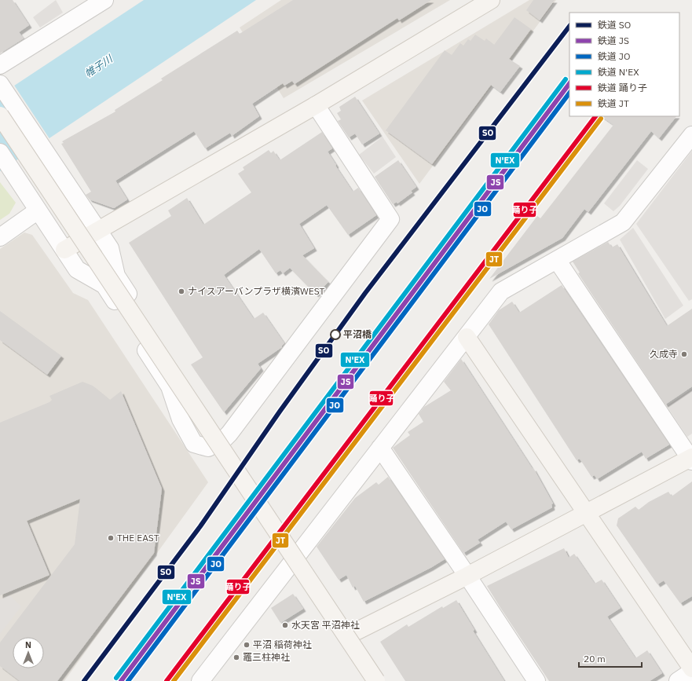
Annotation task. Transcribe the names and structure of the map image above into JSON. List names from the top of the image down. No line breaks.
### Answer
{"water":["帷子川"],"places":["ナイスアーバンプラザ横濱WEST","平沼橋","久成寺","THE EAST","水天宮 平沼神社","平沼 稲荷神社","竈三柱神社"],"lines":["rail line SO","rail line N'EX","rail line JS","rail line JO","rail line 踊り子","rail line JT"],"legend":["鉄道 SO","鉄道 JS","鉄道 JO","鉄道 N'EX","鉄道 踊り子","鉄道 JT"],"scale_bar":"20 m","north":"top"}
